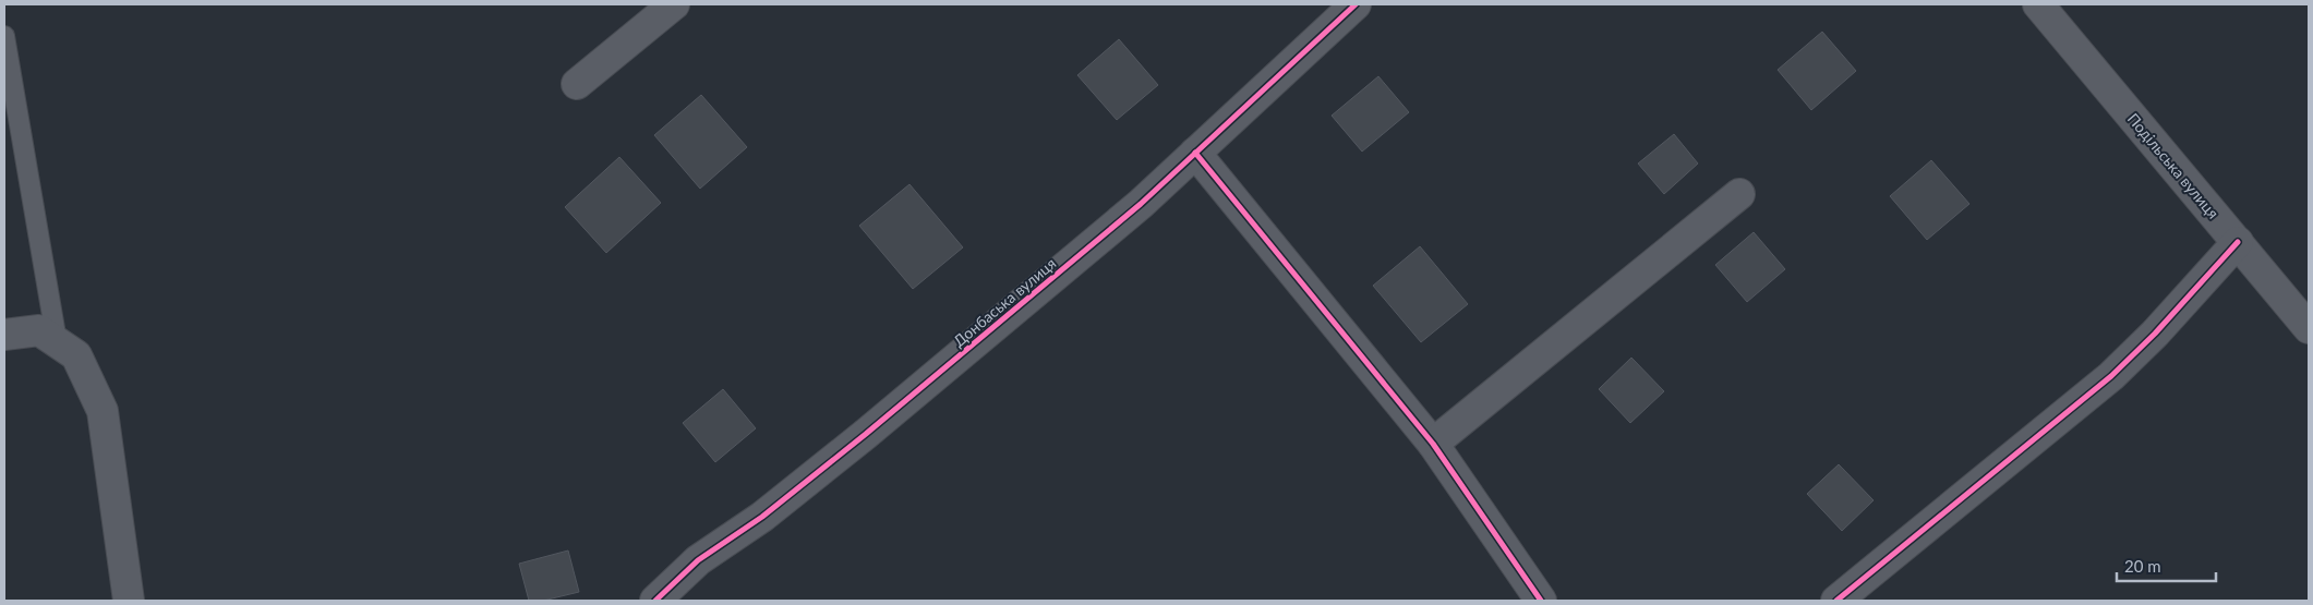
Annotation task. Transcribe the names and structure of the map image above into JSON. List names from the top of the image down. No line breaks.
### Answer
{"streets":{"street":["Подільська вулиця","Донбаська вулиця"]},"scale_bar":"20 m"}
